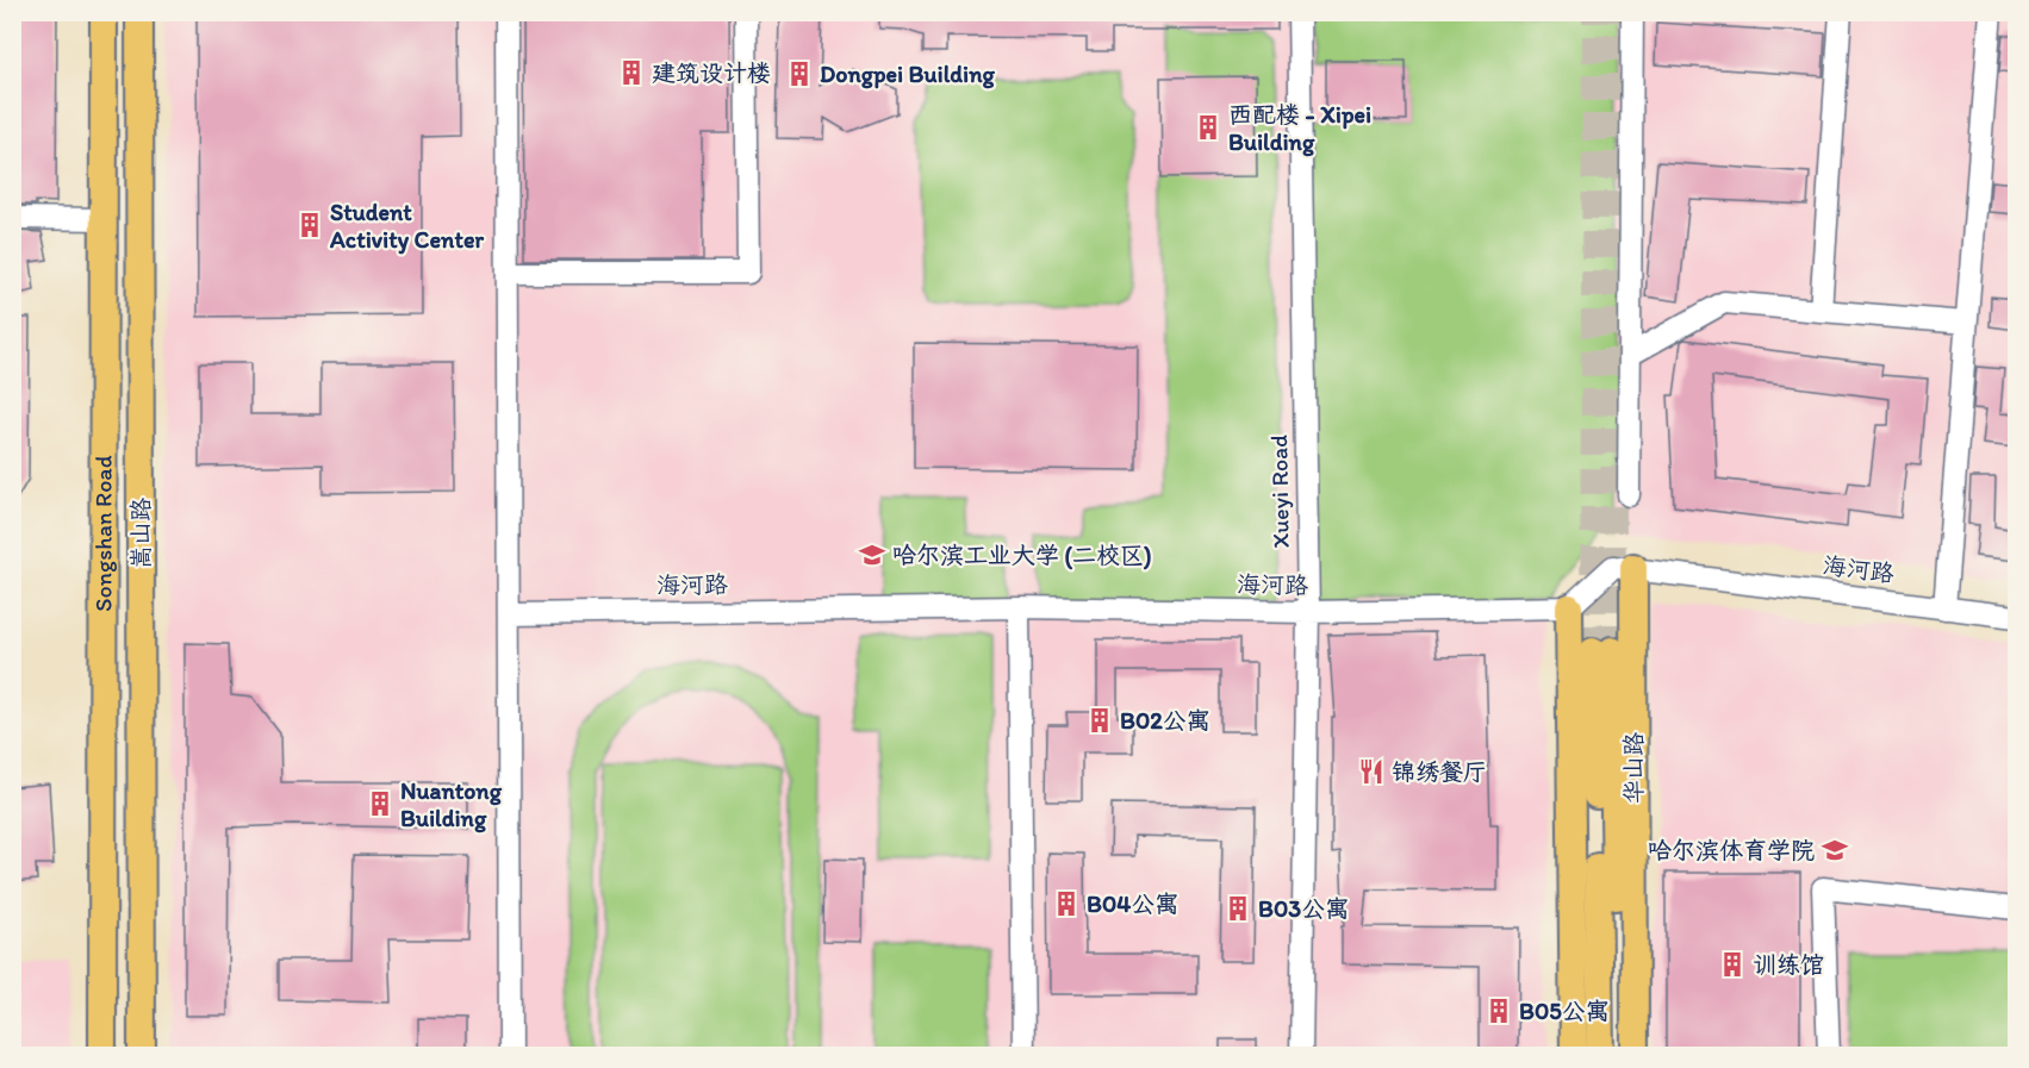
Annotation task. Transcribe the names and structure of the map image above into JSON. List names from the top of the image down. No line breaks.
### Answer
{"streets":{"main road":["嵩山路","Songshan Road","华山路"],"street":["Xueyi Road","海河路"]},"crossings":[["Xueyi Road","海河路"],["海河路","华山路"]],"places":{"building":["建筑设计楼","Dongpei Building","西配楼 - Xipei Building","Student Activity Center","B02公寓","Nuantong Building","B04公寓","B03公寓","训练馆","B05公寓"],"school or university":["哈尔滨工业大学 (二校区)","哈尔滨体育学院"],"restaurant":["锦绣餐厅"]}}
